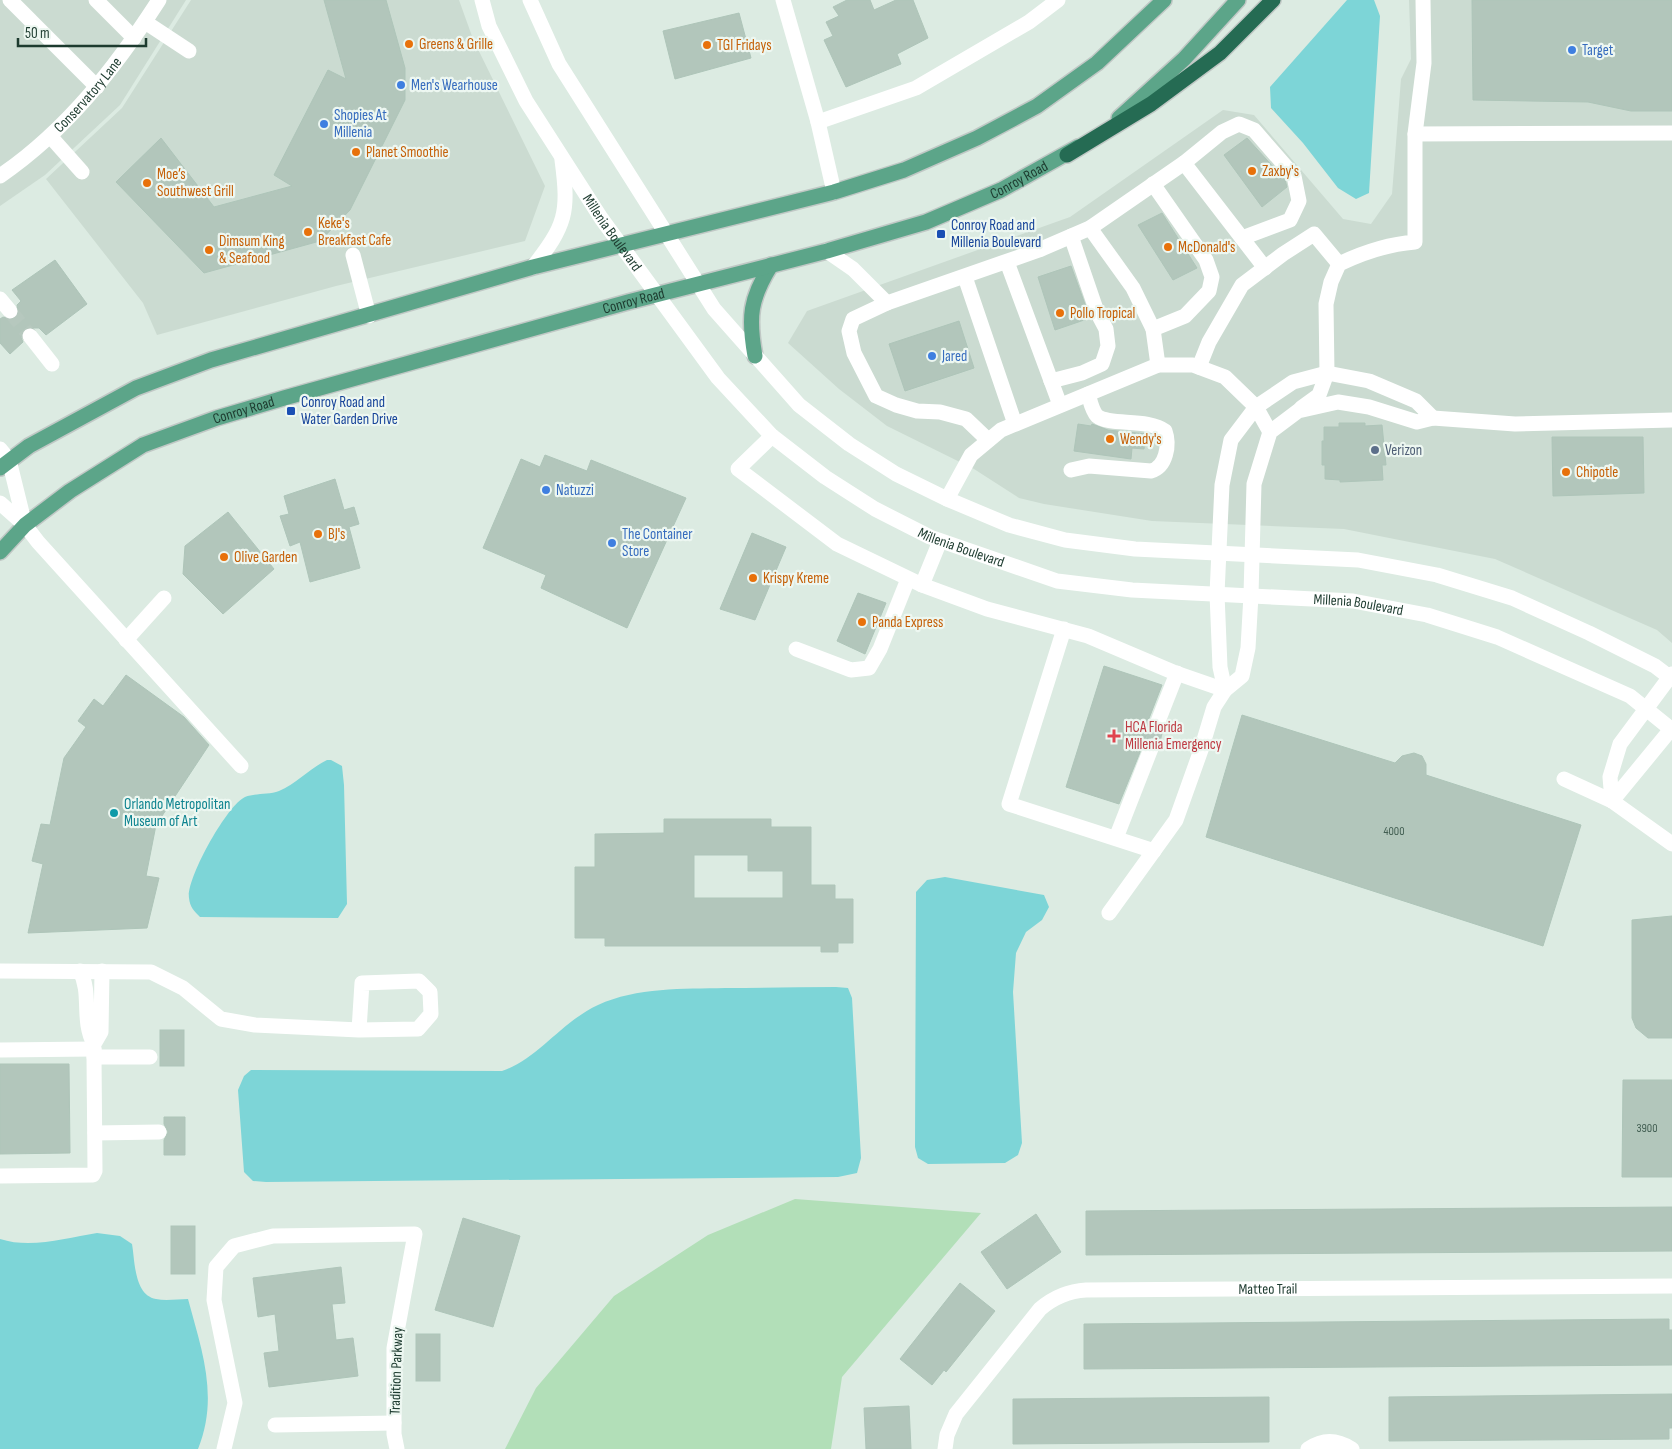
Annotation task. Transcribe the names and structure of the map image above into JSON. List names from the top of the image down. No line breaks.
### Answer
{"streets":{"main road":["Conroy Road"],"street":["Conservatory Lane","Millenia Boulevard","Matteo Trail","Tradition Parkway"]},"crossings":[["Conroy Road","Millenia Boulevard"]],"places":{"other":["Greens & Grille","TGI Fridays","Target","Men's Wearhouse","Shopies At Millenia","Planet Smoothie","Zaxby's","Moe’s Southwest Grill","Keke's Breakfast Cafe","McDonald's","Dimsum King & Seafood","Pollo Tropical","Jared","Wendy's","Verizon","Chipotle","Natuzzi","BJ's","The Container Store","Olive Garden","Krispy Kreme","Panda Express","Orlando Metropolitan Museum of Art"],"transit":["Conroy Road and Millenia Boulevard","Conroy Road and Water Garden Drive"],"health":["HCA Florida Millenia Emergency"]},"house_numbers":["4000","3900"],"scale_bar":"50 m"}
